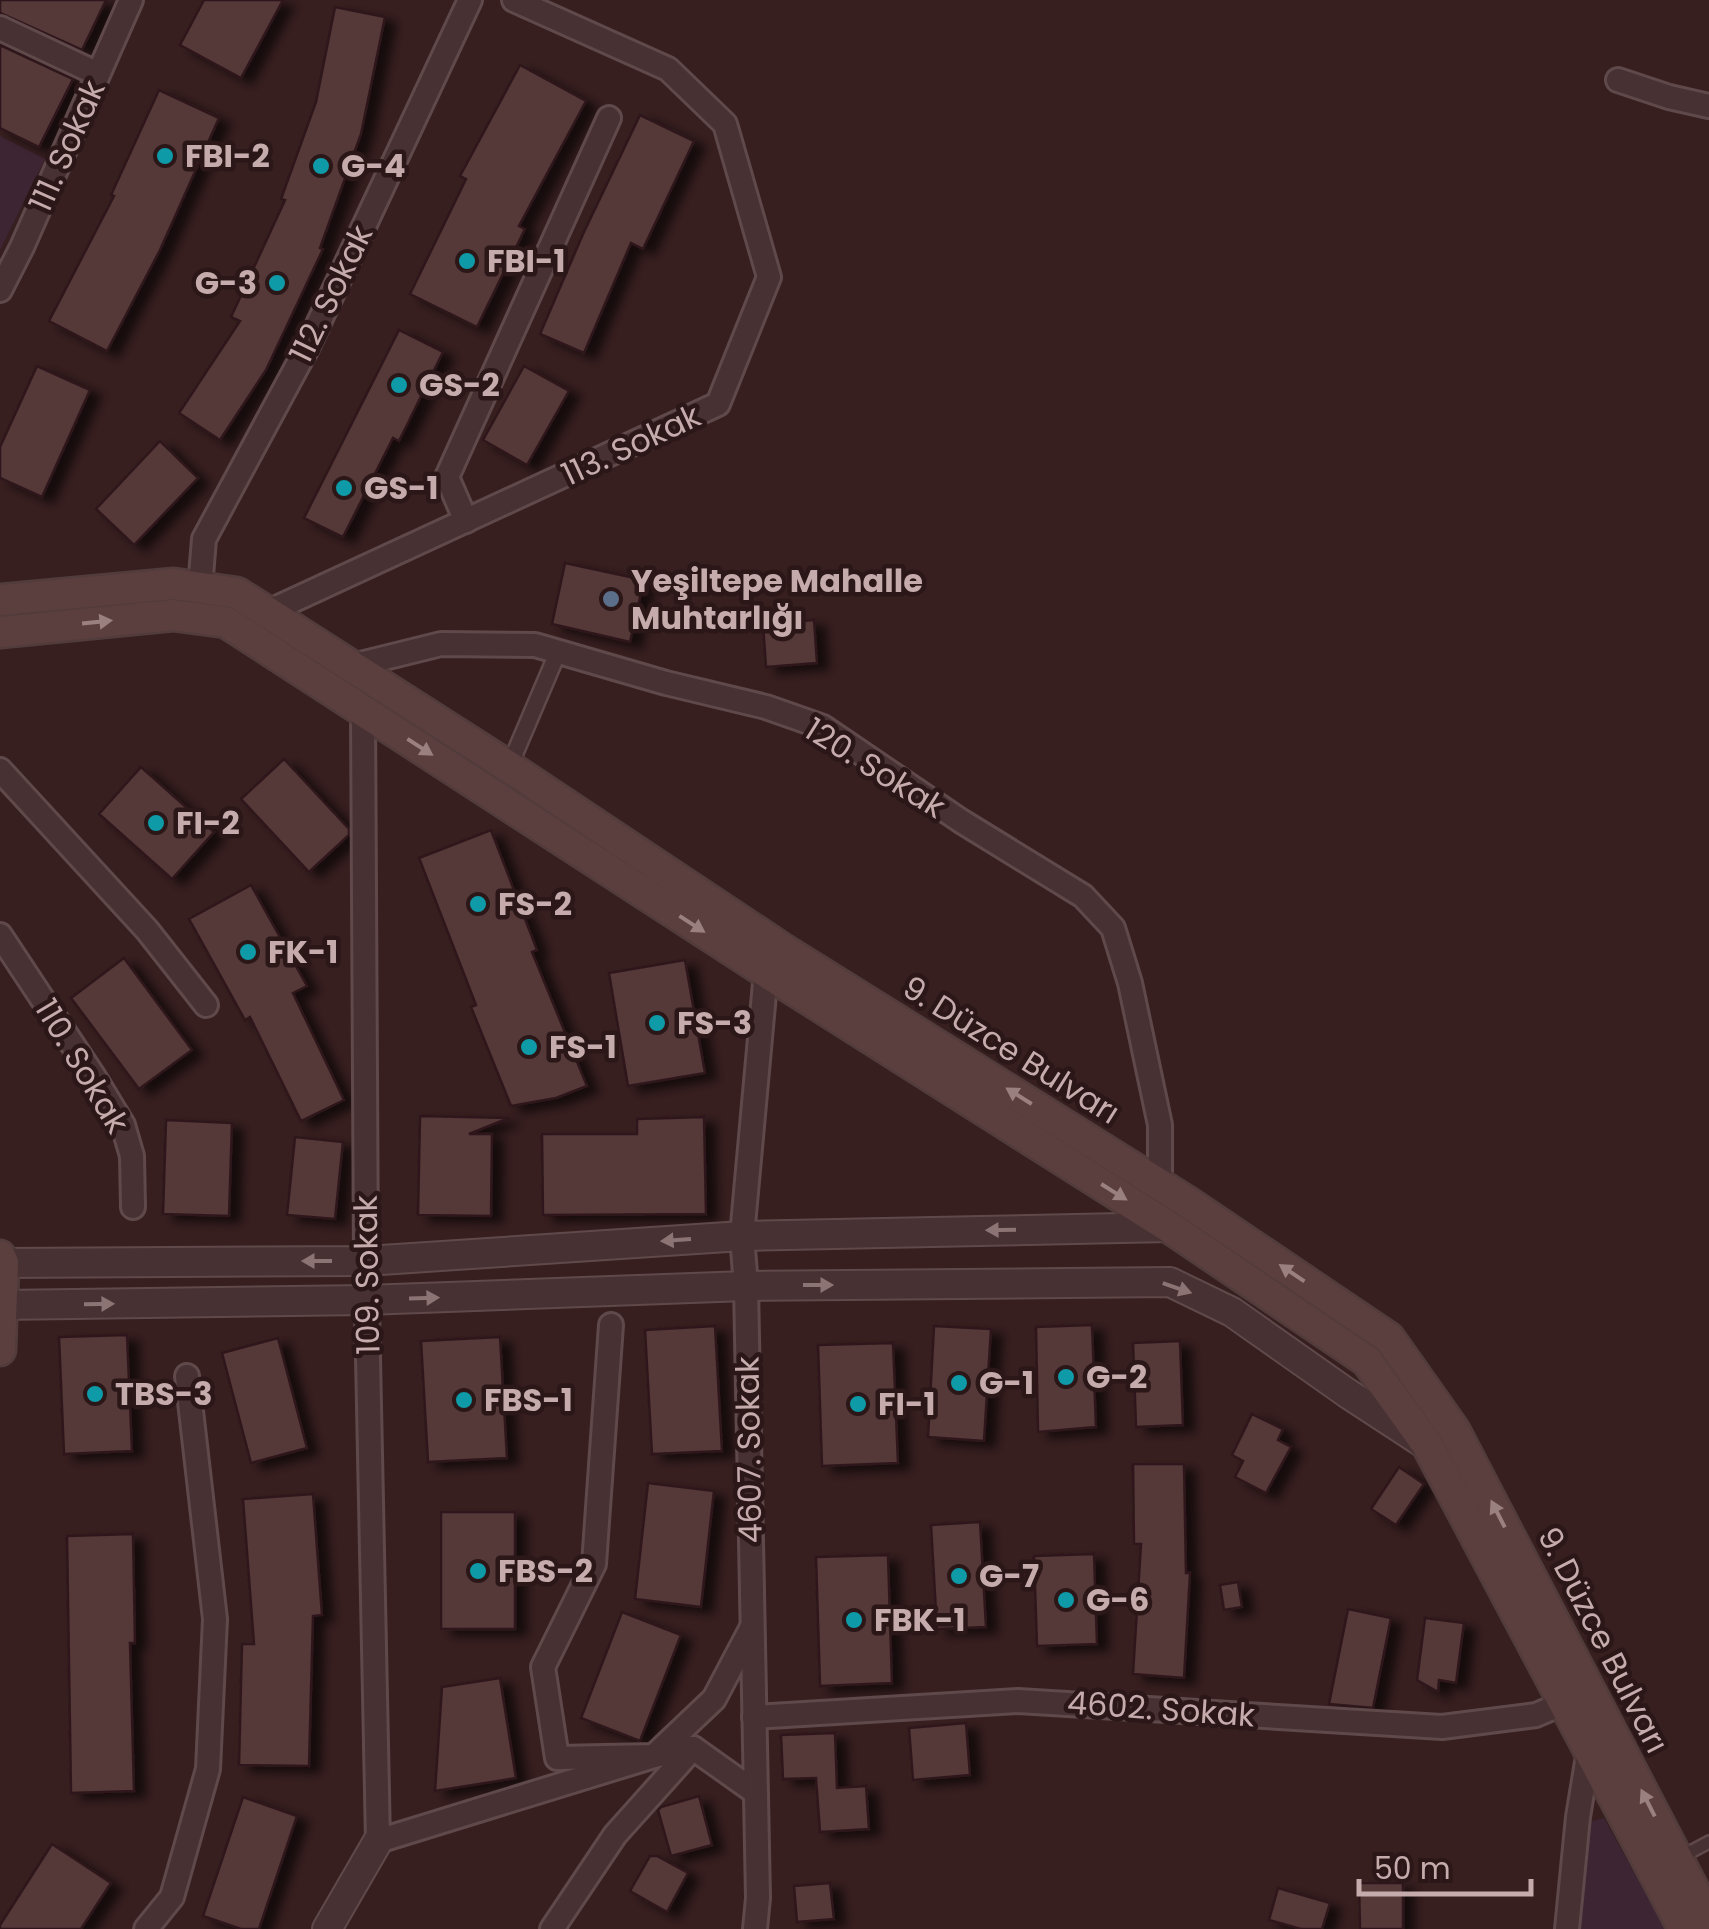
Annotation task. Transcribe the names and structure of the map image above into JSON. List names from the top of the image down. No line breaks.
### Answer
{"streets":{"main road":["9. Düzce Bulvarı"],"street":["111. Sokak","112. Sokak","113. Sokak","120. Sokak","110. Sokak","109. Sokak","4607. Sokak","4602. Sokak"]},"crossings":[["112. Sokak","9. Düzce Bulvarı"],["113. Sokak","9. Düzce Bulvarı"],["120. Sokak","9. Düzce Bulvarı"],["9. Düzce Bulvarı","109. Sokak"],["9. Düzce Bulvarı","4607. Sokak"],["9. Düzce Bulvarı","4602. Sokak"],["4607. Sokak","4602. Sokak"]],"places":["FBI-2","G-4","FBI-1","G-3","GS-2","GS-1","Yeşiltepe Mahalle Muhtarlığı","FI-2","FS-2","FK-1","FS-3","FS-1","G-2","G-1","TBS-3","FBS-1","FI-1","FBS-2","G-7","G-6","FBK-1"],"scale_bar":"50 m"}
